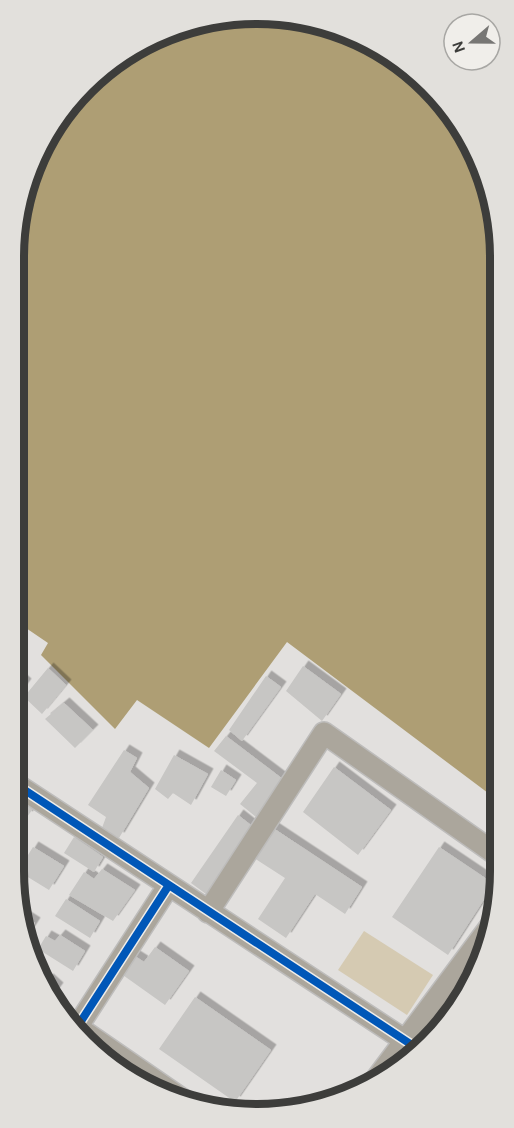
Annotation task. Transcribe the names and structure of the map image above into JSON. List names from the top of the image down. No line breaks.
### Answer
{"north":"left"}
